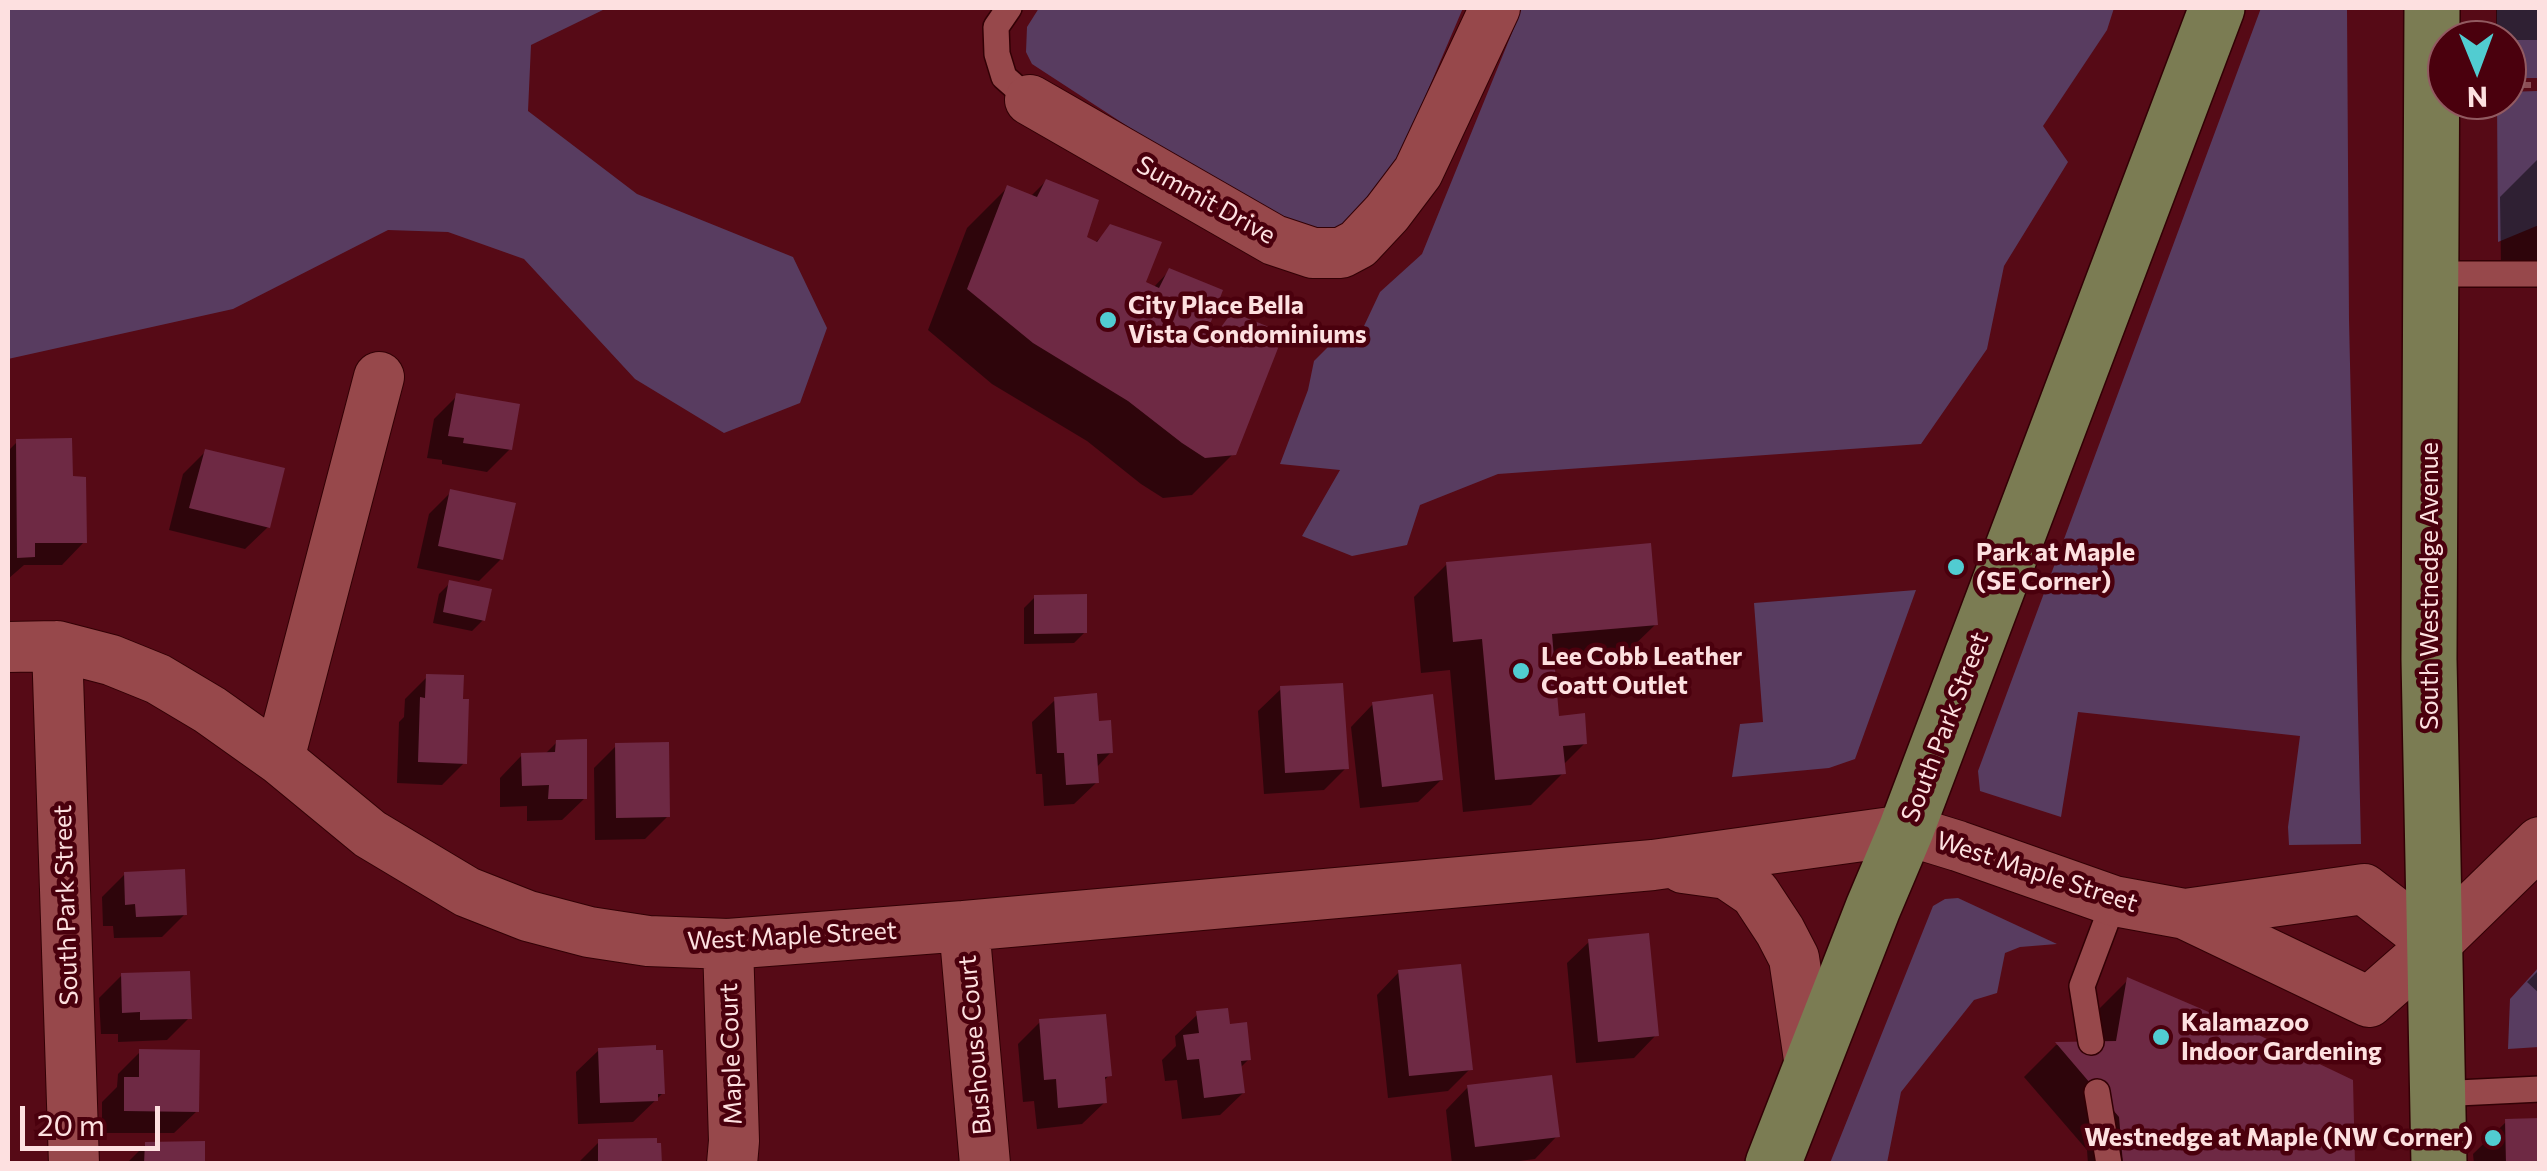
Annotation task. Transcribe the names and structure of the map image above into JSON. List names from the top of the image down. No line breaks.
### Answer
{"streets":{"main road":["South Westnedge Avenue","South Park Street"],"street":["Summit Drive","West Maple Street","Bushouse Court","Maple Court"]},"crossings":[["South Westnedge Avenue","West Maple Street"],["South Park Street","West Maple Street"],["West Maple Street","Bushouse Court"],["West Maple Street","Maple Court"]],"places":["City Place Bella Vista Condominiums","Park at Maple (SE Corner)","Lee Cobb Leather Coatt Outlet","Kalamazoo Indoor Gardening","Westnedge at Maple (NW Corner)"],"scale_bar":"20 m","north":"bottom"}
